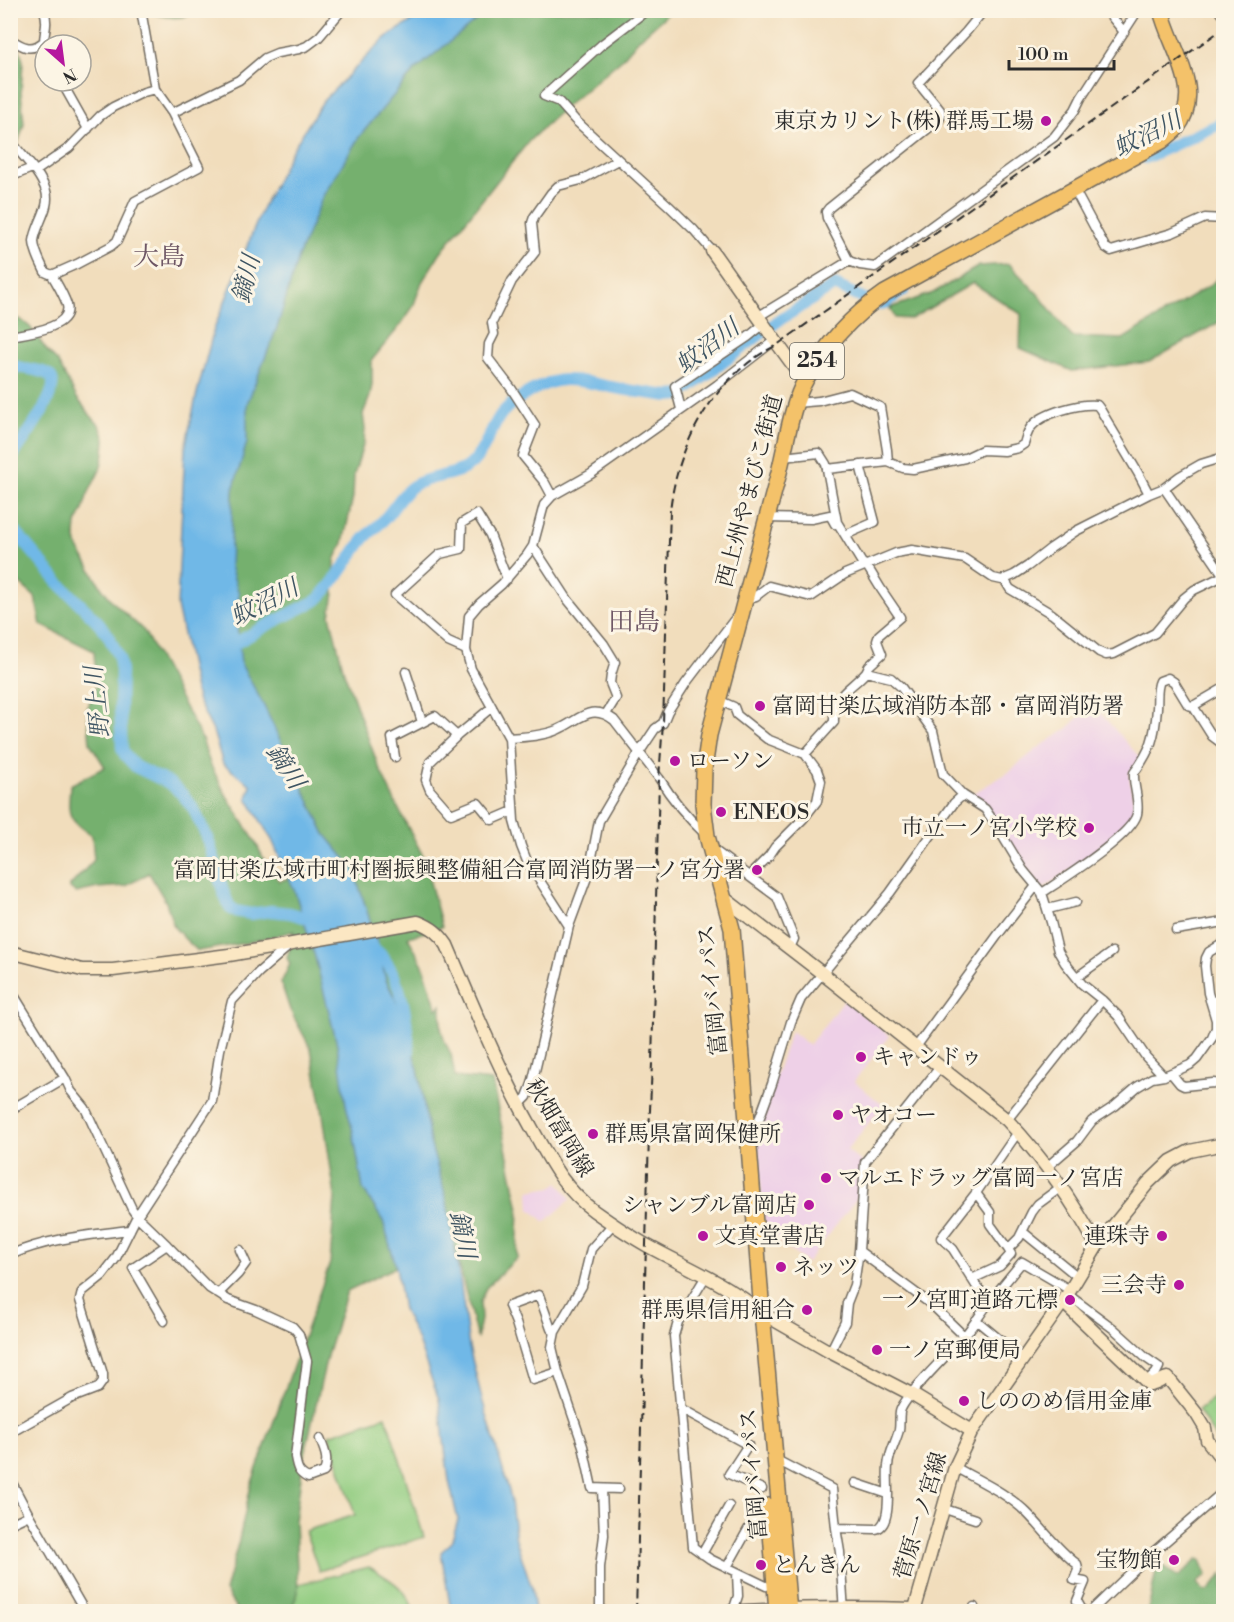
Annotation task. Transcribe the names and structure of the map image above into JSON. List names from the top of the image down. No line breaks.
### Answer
{"streets":{"highway":["254","西上州やまびこ街道","富岡バイパス"],"main road":["秋畑富岡線","菅原一ノ宮線"]},"crossings":[["西上州やまびこ街道","富岡バイパス"],["富岡バイパス","秋畑富岡線"],["秋畑富岡線","菅原一ノ宮線"]],"districts":["大島","田島"],"water":["蚊沼川","鏑川","野上川"],"places":["東京カリント(株) 群馬工場","富岡甘楽広域消防本部・富岡消防署","ローソン","ENEOS","市立一ノ宮小学校","富岡甘楽広域市町村圏振興整備組合富岡消防署一ノ宮分署","キャンドゥ","ヤオコー","群馬県富岡保健所","マルエドラッグ富岡一ノ宮店","シャンブル富岡店","文真堂書店","連珠寺","ネッツ","三会寺","一ノ宮町道路元標","群馬県信用組合","一ノ宮郵便局","しののめ信用金庫","宝物館","とんきん"],"scale_bar":"100 m","north":"bottom right"}
